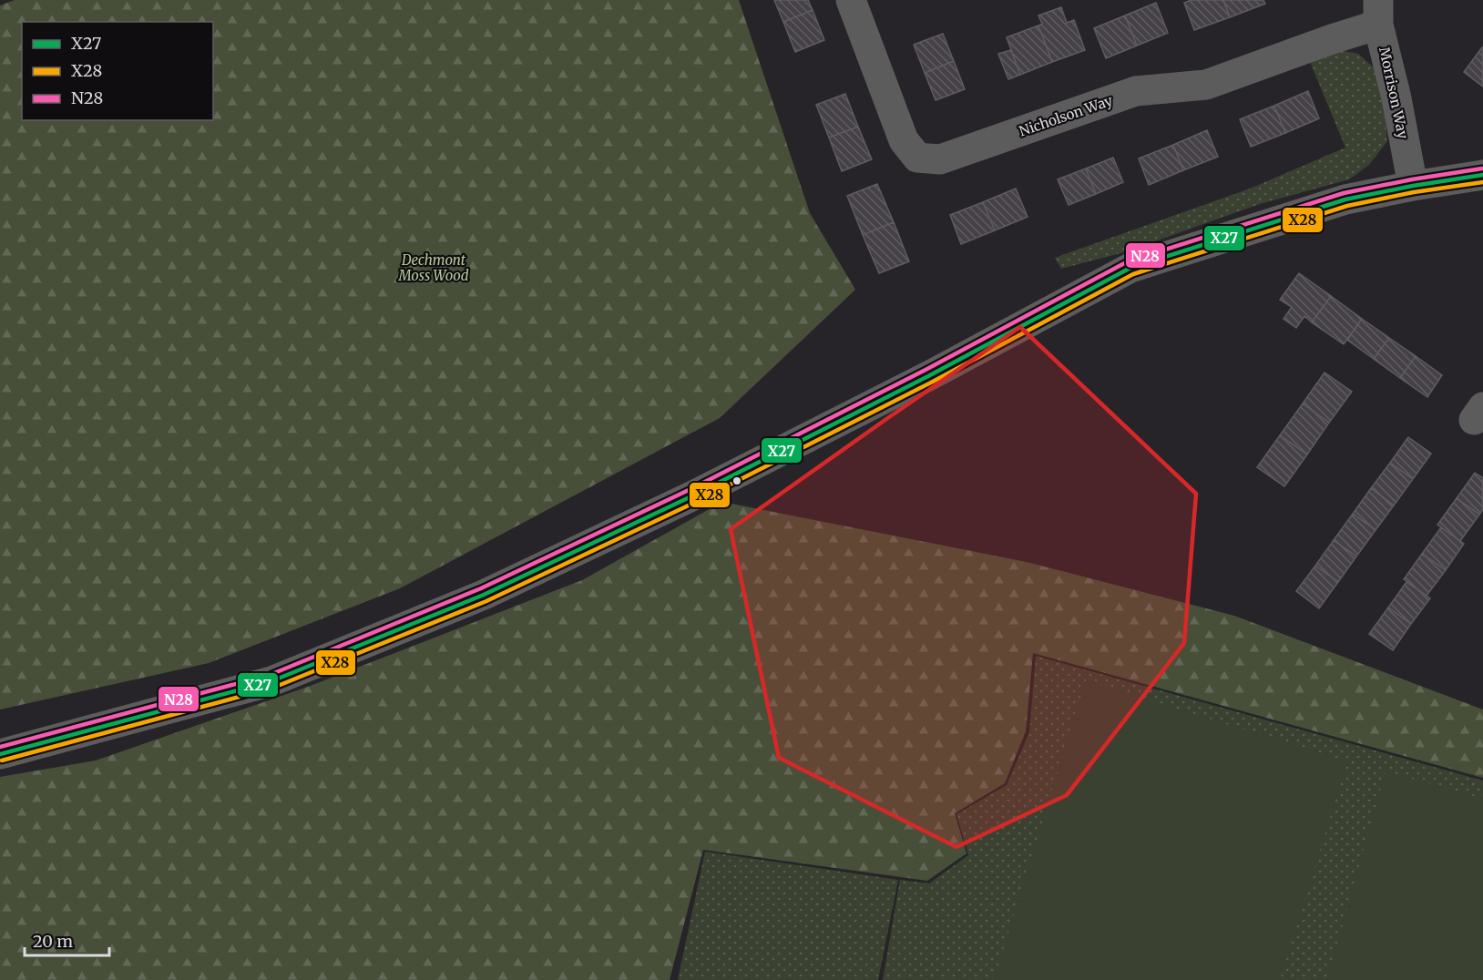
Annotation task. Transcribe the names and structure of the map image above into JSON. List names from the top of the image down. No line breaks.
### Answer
{"streets":{"street":["Morrison Way","Nicholson Way"]},"crossings":[["Morrison Way","Nicholson Way"]],"parks":["Dechmont Moss Wood"],"lines":["transit line N28","transit line X27","transit line X28"],"legend":["X27","X28","N28"],"scale_bar":"20 m"}
